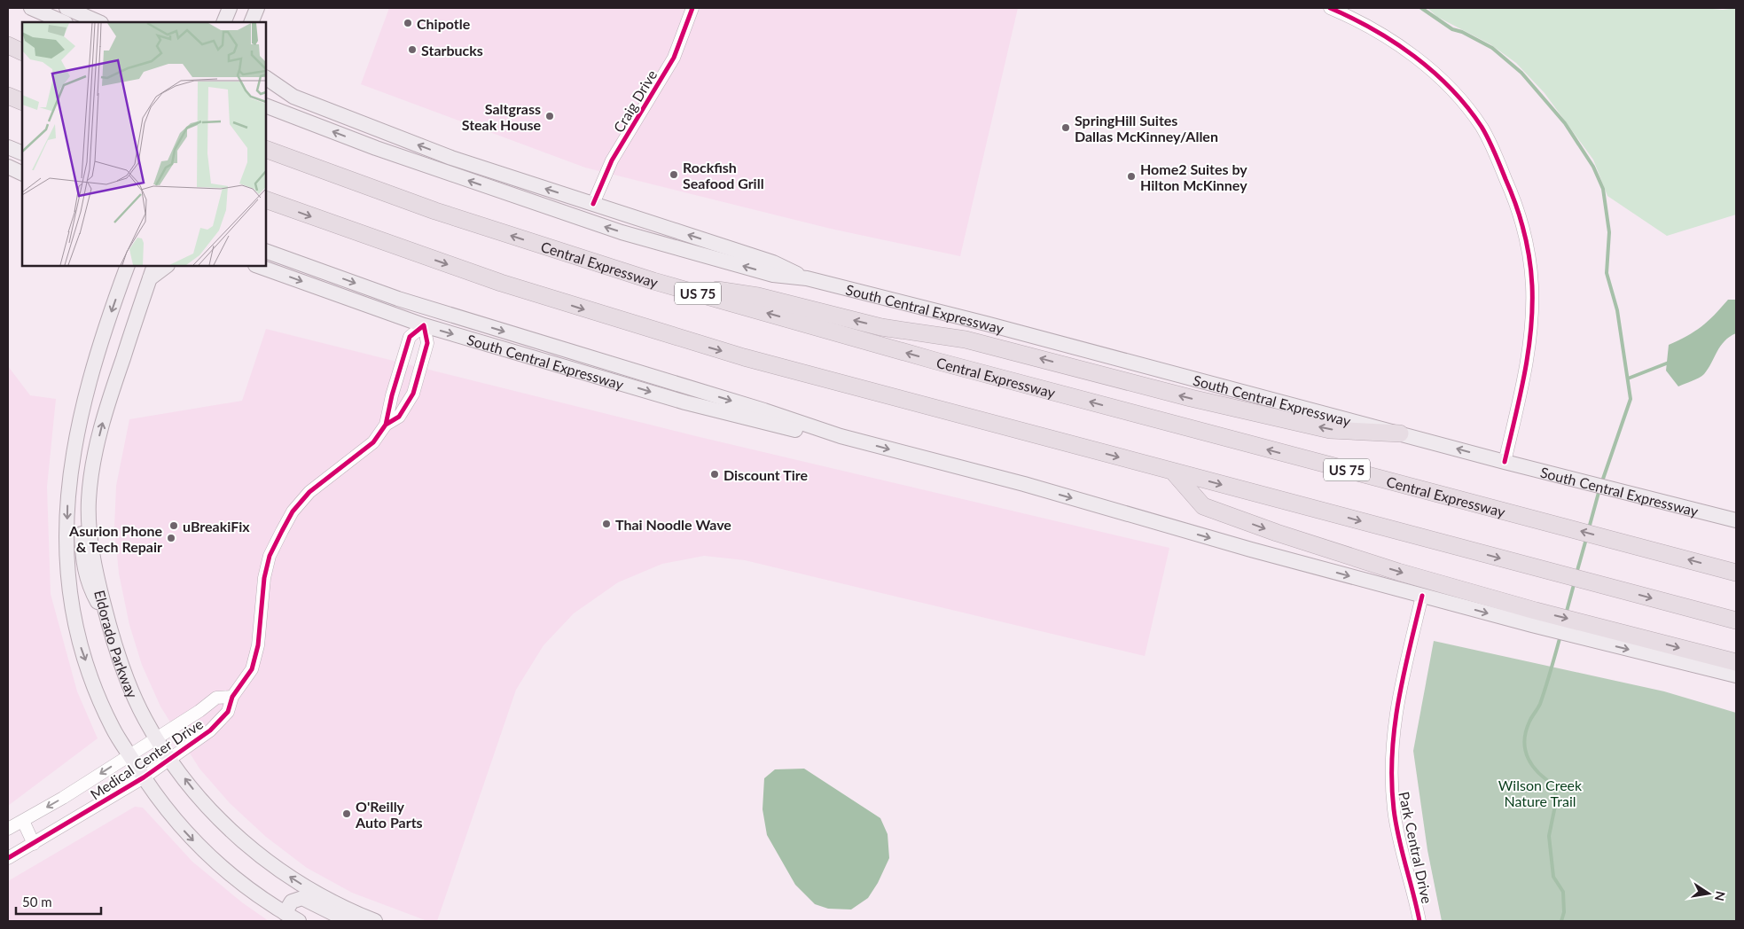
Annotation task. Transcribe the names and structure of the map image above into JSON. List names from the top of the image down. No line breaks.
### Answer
{"streets":{"highway":["Central Expressway","US 75"],"main road":["South Central Expressway","Eldorado Parkway"],"street":["Craig Drive","Medical Center Drive","Park Central Drive"]},"crossings":[["Craig Drive","South Central Expressway"],["South Central Expressway","Medical Center Drive"],["South Central Expressway","Park Central Drive"],["Eldorado Parkway","Medical Center Drive"]],"parks":["Wilson Creek Nature Trail"],"places":["Chipotle","Starbucks","Saltgrass Steak House","SpringHill Suites Dallas McKinney/Allen","Rockfish Seafood Grill","Home2 Suites by Hilton McKinney","Discount Tire","Thai Noodle Wave","uBreakiFix","Asurion Phone & Tech Repair","O'Reilly Auto Parts"],"scale_bar":"50 m","north":"right"}
